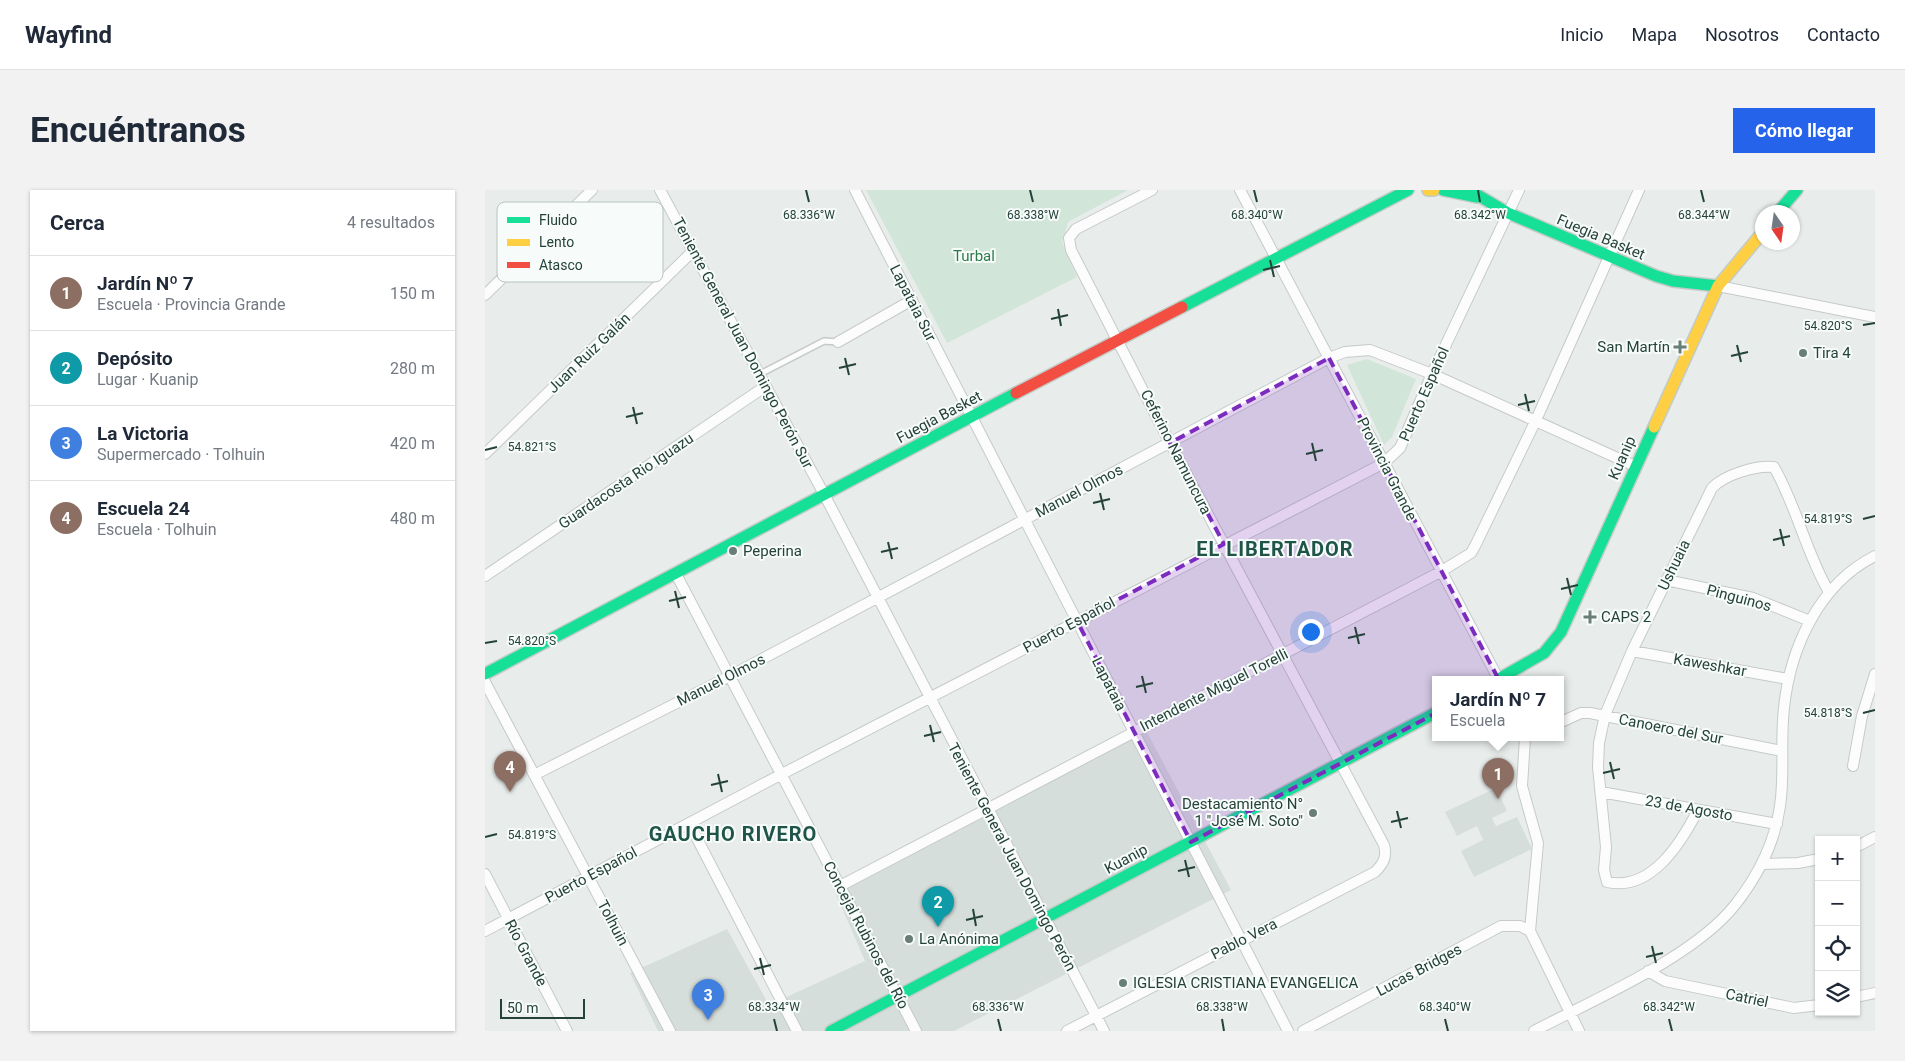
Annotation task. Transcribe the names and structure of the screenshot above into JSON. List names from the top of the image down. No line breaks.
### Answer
{"streets":{"main road":["Fuegia Basket","Kuanip"],"street":["Lapataia Sur","Teniente General Juan Domingo Perón Sur","Juan Ruiz Galán","Puerto Español","Ceferino Namuncura","Provincia Grande","Guardacosta Rio Iguazu","Manuel Olmos","Ushuaia","Pinguinos","Kaweshkar","Lapataia","Intendente Miguel Torelli","Canoero del Sur","23 de Agosto","Teniente General Juan Domingo Perón","Tolhuin","Concejal Rubinos del Río","Pablo Vera","Río Grande","Lucas Bridges","Catriel"]},"crossings":[["Fuegia Basket","Lapataia Sur"],["Fuegia Basket","Teniente General Juan Domingo Perón Sur"],["Fuegia Basket","Puerto Español"],["Fuegia Basket","Ceferino Namuncura"],["Fuegia Basket","Kuanip"],["Fuegia Basket","Provincia Grande"],["Fuegia Basket","Lapataia"],["Fuegia Basket","Intendente Miguel Torelli"],["Fuegia Basket","Teniente General Juan Domingo Perón"],["Fuegia Basket","Concejal Rubinos del Río"],["Lapataia Sur","Lapataia"],["Teniente General Juan Domingo Perón Sur","Juan Ruiz Galán"],["Teniente General Juan Domingo Perón Sur","Guardacosta Rio Iguazu"],["Teniente General Juan Domingo Perón Sur","Teniente General Juan Domingo Perón"],["Puerto Español","Ceferino Namuncura"],["Puerto Español","Provincia Grande"],["Puerto Español","Manuel Olmos"],["Puerto Español","Lapataia"],["Puerto Español","Teniente General Juan Domingo Perón"],["Puerto Español","Tolhuin"],["Puerto Español","Concejal Rubinos del Río"],["Puerto Español","Río Grande"],["Ceferino Namuncura","Kuanip"],["Ceferino Namuncura","Manuel Olmos"],["Ceferino Namuncura","Intendente Miguel Torelli"],["Ceferino Namuncura","Pablo Vera"],["Kuanip","Manuel Olmos"],["Kuanip","Lapataia"],["Kuanip","Teniente General Juan Domingo Perón"],["Kuanip","Concejal Rubinos del Río"],["Provincia Grande","Manuel Olmos"],["Provincia Grande","Intendente Miguel Torelli"],["Manuel Olmos","Lapataia"],["Manuel Olmos","Intendente Miguel Torelli"],["Manuel Olmos","Teniente General Juan Domingo Perón"],["Manuel Olmos","Tolhuin"],["Manuel Olmos","Concejal Rubinos del Río"],["Ushuaia","Pinguinos"],["Ushuaia","Kaweshkar"],["Ushuaia","Canoero del Sur"],["Ushuaia","23 de Agosto"],["Lapataia","Intendente Miguel Torelli"],["Lapataia","Pablo Vera"],["Intendente Miguel Torelli","Teniente General Juan Domingo Perón"],["Intendente Miguel Torelli","Concejal Rubinos del Río"],["Teniente General Juan Domingo Perón","Pablo Vera"]],"districts":["EL LIBERTADOR","GAUCHO RIVERO"],"parks":["Turbal"],"places":{"health":["San Martín","CAPS 2"],"other":["Tira 4","Peperina","Destacamiento N° 1 \"José M. Soto\"","La Anónima","IGLESIA CRISTIANA EVANGELICA"]},"legend":["Fluido","Lento","Atasco"],"scale_bar":"50 m","north":"bottom","page":{"header":"Wayfind","nav":["Inicio","Mapa","Nosotros","Contacto"],"buttons":"Cómo llegar","title":"Encuéntranos","heading":["Cerca","4 resultados"],"list":[{"mark":"1","name":"Jardín Nº 7","note":"Escuela · Provincia Grande","value":"150 m"},{"mark":"2","name":"Depósito","note":"Lugar · Kuanip","value":"280 m"},{"mark":"3","name":"La Victoria","note":"Supermercado · Tolhuin","value":"420 m"},{"mark":"4","name":"Escuela 24","note":"Escuela · Tolhuin","value":"480 m"}],"popup":["Jardín Nº 7","Escuela"],"pins":["4","1","2","3"],"map_buttons":["+","−"],"scale":"50 m"},"coordinates":["68.336°W","68.338°W","68.340°W","68.342°W","68.344°W","54.820°S","54.821°S","54.819°S","54.818°S","68.334°W"]}
